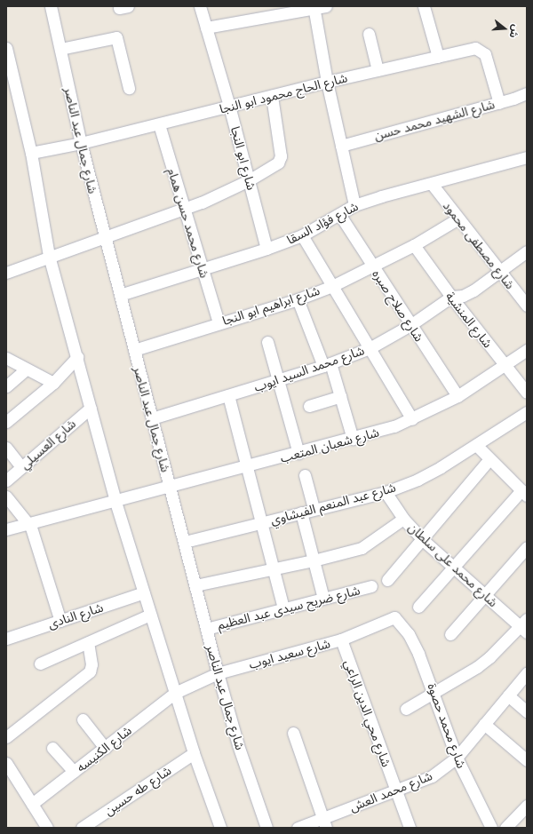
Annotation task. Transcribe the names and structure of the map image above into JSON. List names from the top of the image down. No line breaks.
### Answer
{"streets":{"street":["شارع الحاج محمود ابو النجا","شارع الشهيد محمد حسن","شارع جمال عبد الناصر","شارع ابو النجا","شارع محمد حسن همام","شارع فؤاد السقا","شارع مصطفى محمود","شارع ابراهيم ابو النجا","شارع صلاح صبره","شارع المنشية","شارع محمد السيد ايوب","شارع العسيلي","شارع شعبان المتعب","شارع عبد المنعم الفيشاوي","شارع محمد على سلطان","شارع ضريح سيدى عبد العظيم","شارع النادى","شارع سعيد ايوب","شارع محي الدين الراعي","شارع محمد حصوة","شارع الكنيسه","شارع طه حسين","شارع محمد العش"]},"crossings":[["شارع الحاج محمود ابو النجا","شارع الشهيد محمد حسن"],["شارع الحاج محمود ابو النجا","شارع جمال عبد الناصر"],["شارع الحاج محمود ابو النجا","شارع ابو النجا"],["شارع الحاج محمود ابو النجا","شارع محمد حسن همام"],["شارع جمال عبد الناصر","شارع فؤاد السقا"],["شارع جمال عبد الناصر","شارع ابراهيم ابو النجا"],["شارع جمال عبد الناصر","شارع محمد السيد ايوب"],["شارع جمال عبد الناصر","شارع شعبان المتعب"],["شارع جمال عبد الناصر","شارع عبد المنعم الفيشاوي"],["شارع جمال عبد الناصر","شارع ضريح سيدى عبد العظيم"],["شارع جمال عبد الناصر","شارع سعيد ايوب"],["شارع ابو النجا","شارع فؤاد السقا"],["شارع محمد حسن همام","شارع فؤاد السقا"],["شارع محمد حسن همام","شارع ابراهيم ابو النجا"],["شارع فؤاد السقا","شارع مصطفى محمود"],["شارع فؤاد السقا","شارع صلاح صبره"],["شارع مصطفى محمود","شارع ابراهيم ابو النجا"],["شارع مصطفى محمود","شارع محمد السيد ايوب"],["شارع ابراهيم ابو النجا","شارع صلاح صبره"],["شارع ابراهيم ابو النجا","شارع المنشية"],["شارع صلاح صبره","شارع محمد السيد ايوب"],["شارع صلاح صبره","شارع شعبان المتعب"],["شارع المنشية","شارع محمد السيد ايوب"],["شارع المنشية","شارع شعبان المتعب"],["شارع عبد المنعم الفيشاوي","شارع محمد على سلطان"],["شارع سعيد ايوب","شارع محي الدين الراعي"],["شارع سعيد ايوب","شارع محمد حصوة"],["شارع سعيد ايوب","شارع الكنيسه"],["شارع محي الدين الراعي","شارع محمد العش"],["شارع محمد حصوة","شارع محمد العش"]],"north":"right"}
